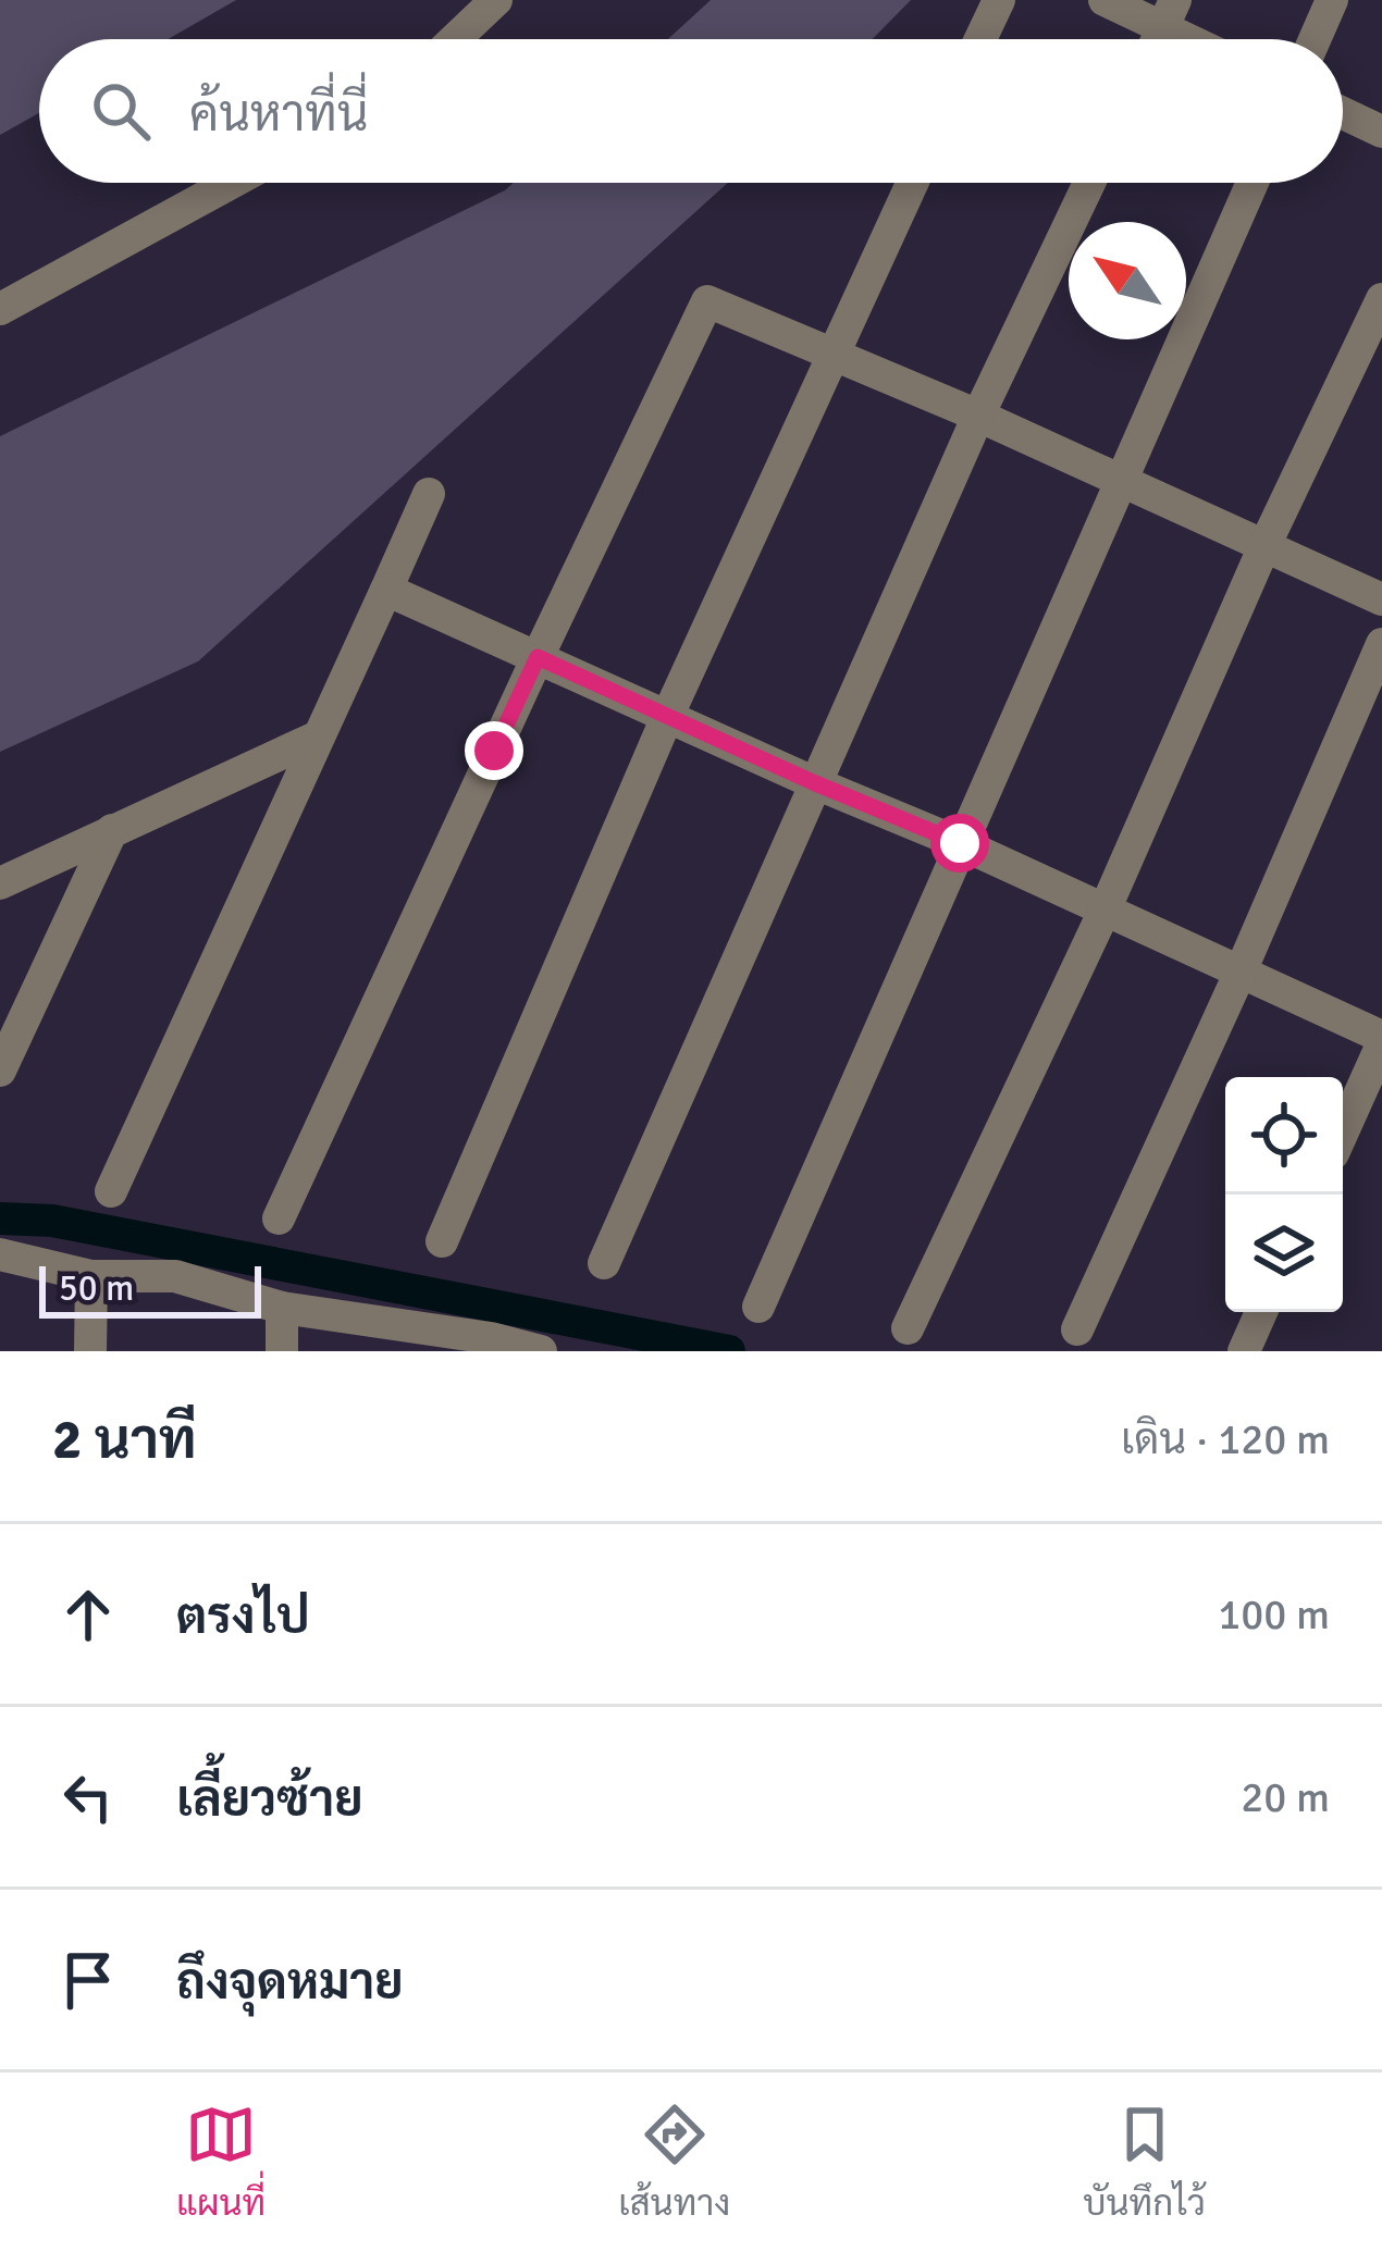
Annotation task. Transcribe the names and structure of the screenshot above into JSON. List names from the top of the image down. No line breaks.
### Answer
{"scale_bar":"50 m","north":"top left","page":{"search":"ค้นหาที่นี่","scale":"50 m","heading":["2 นาที","เดิน · 120 m"],"list":[["ตรงไป","100 m"],["เลี้ยวซ้าย","20 m"],"ถึงจุดหมาย"],"nav":["แผนที่","เส้นทาง","บันทึกไว้"]}}
